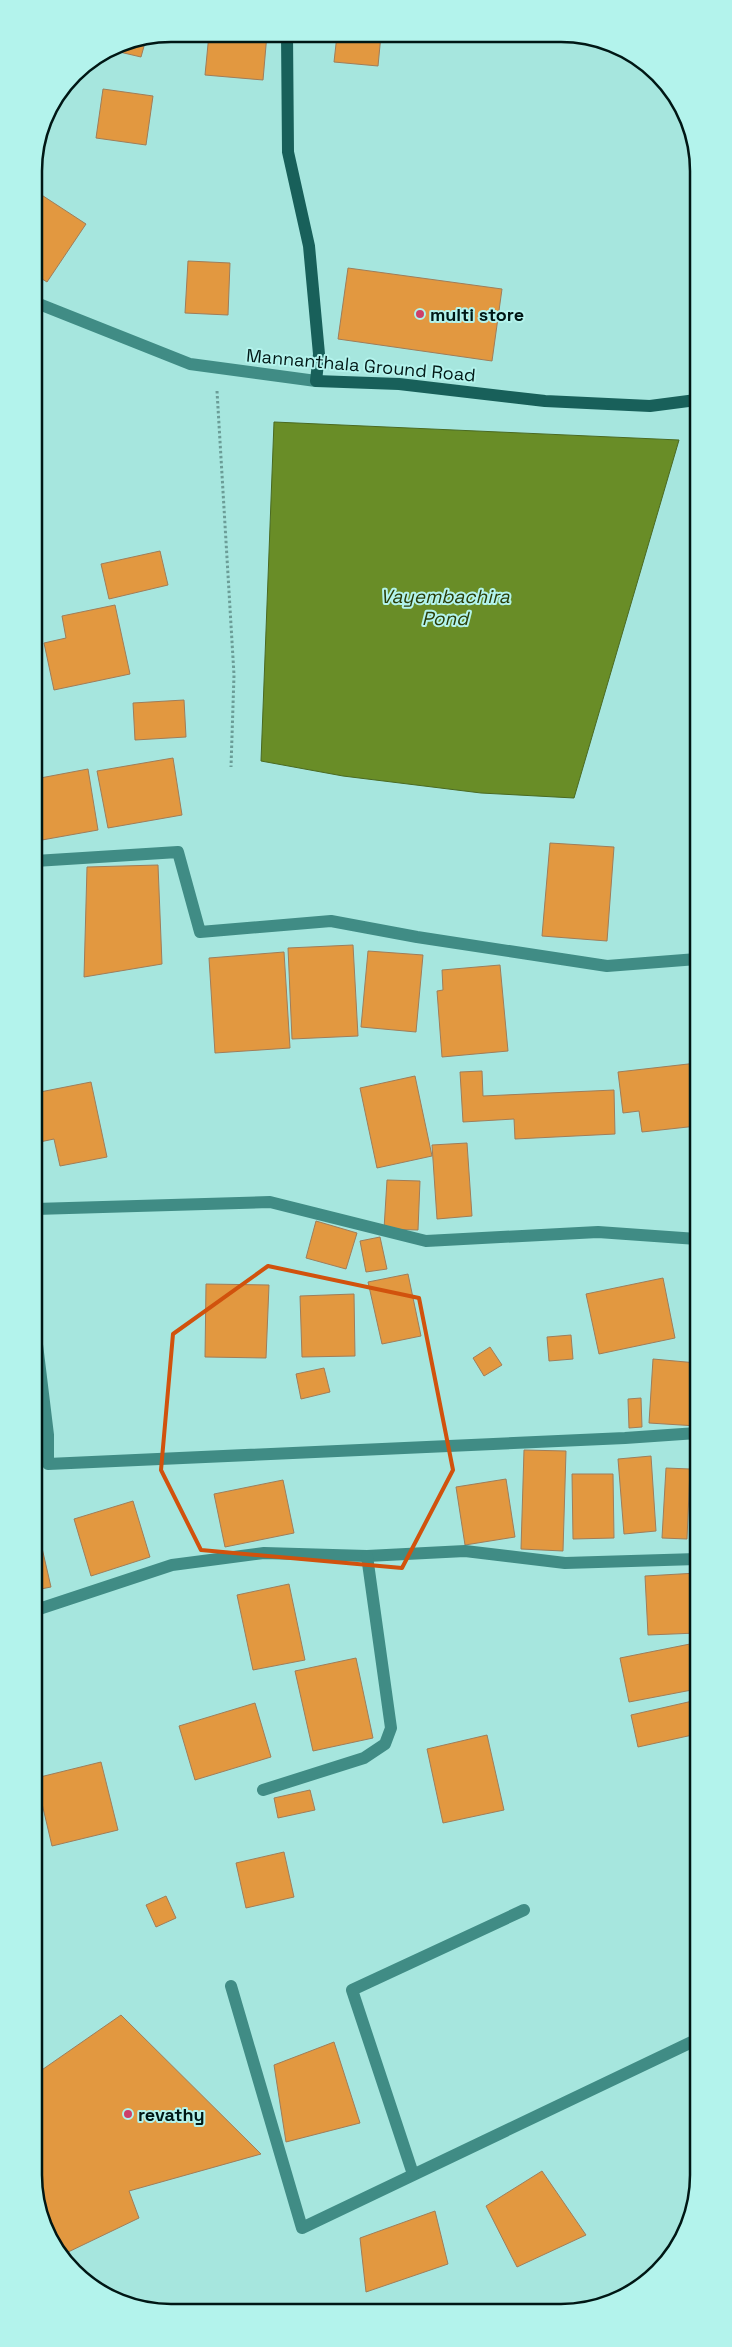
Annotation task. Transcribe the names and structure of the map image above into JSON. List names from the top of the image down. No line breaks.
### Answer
{"streets":{"street":["Mannanthala Ground Road"]},"water":["Vayembachira Pond"],"places":["multi store","revathy"]}
